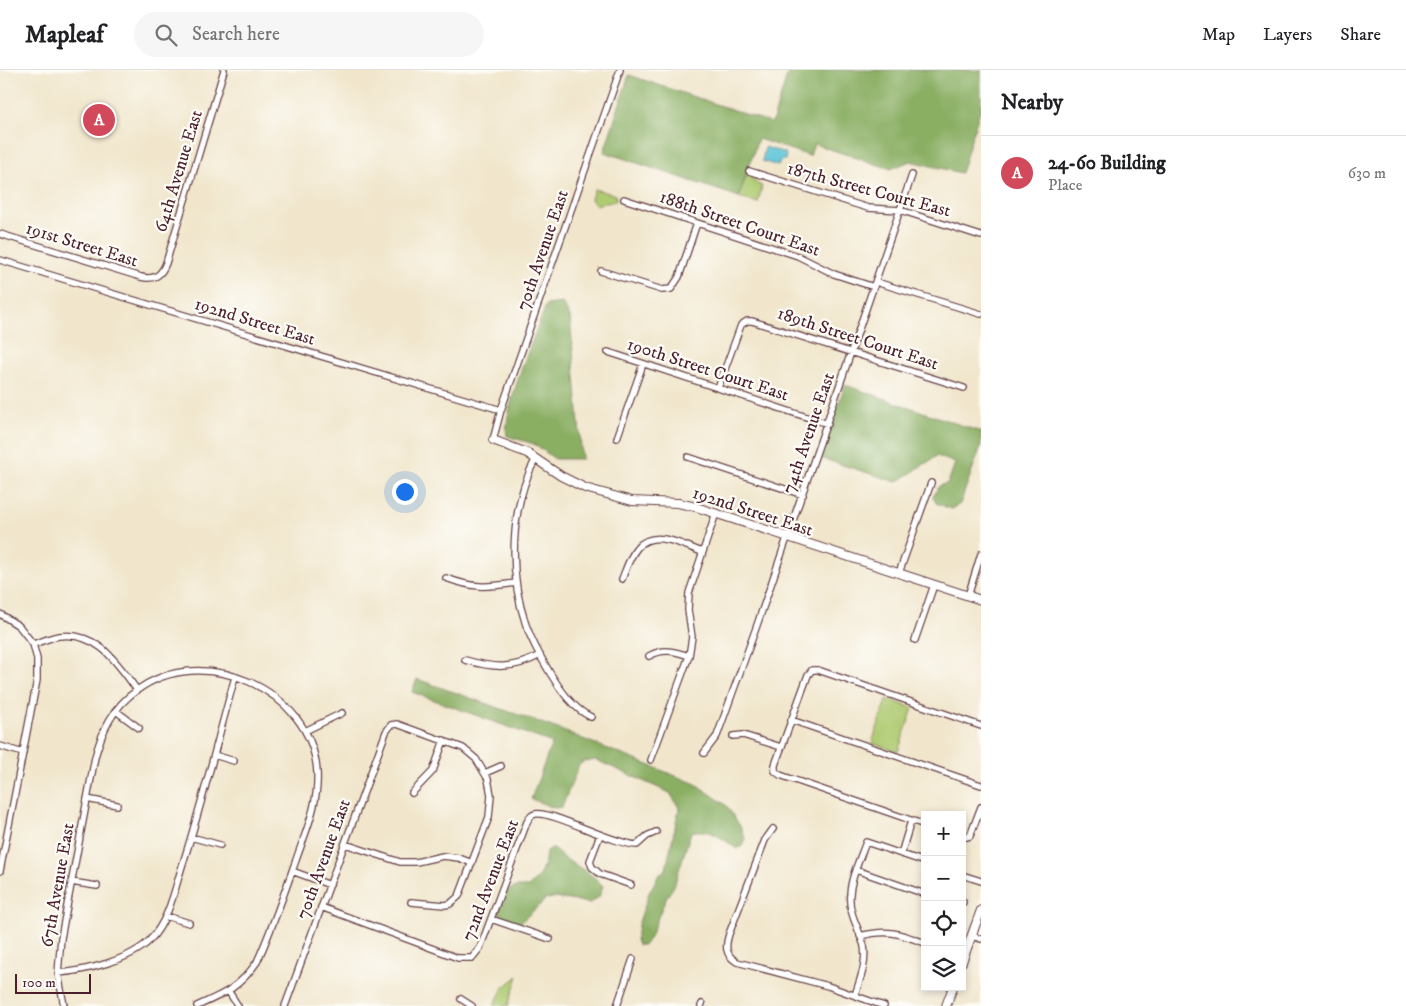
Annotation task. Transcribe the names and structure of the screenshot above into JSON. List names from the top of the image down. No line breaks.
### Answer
{"streets":{"street":["64th Avenue East","187th Street Court East","188th Street Court East","191st Street East","70th Avenue East","192nd Street East","189th Street Court East","190th Street Court East","74th Avenue East","72nd Avenue East","67th Avenue East"]},"crossings":[["64th Avenue East","191st Street East"],["187th Street Court East","74th Avenue East"],["188th Street Court East","74th Avenue East"],["70th Avenue East","192nd Street East"],["70th Avenue East","72nd Avenue East"],["192nd Street East","74th Avenue East"],["189th Street Court East","190th Street Court East"],["189th Street Court East","74th Avenue East"],["190th Street Court East","74th Avenue East"]],"scale_bar":"100 m","page":{"header":"Mapleaf","search":"Search here","nav":["Map","Layers","Share"],"heading":"Nearby","pins":"A","list":[{"mark":"A","name":"24-60 Building","note":"Place","value":"630 m"}],"map_buttons":["+","−"],"scale":"100 m"}}
